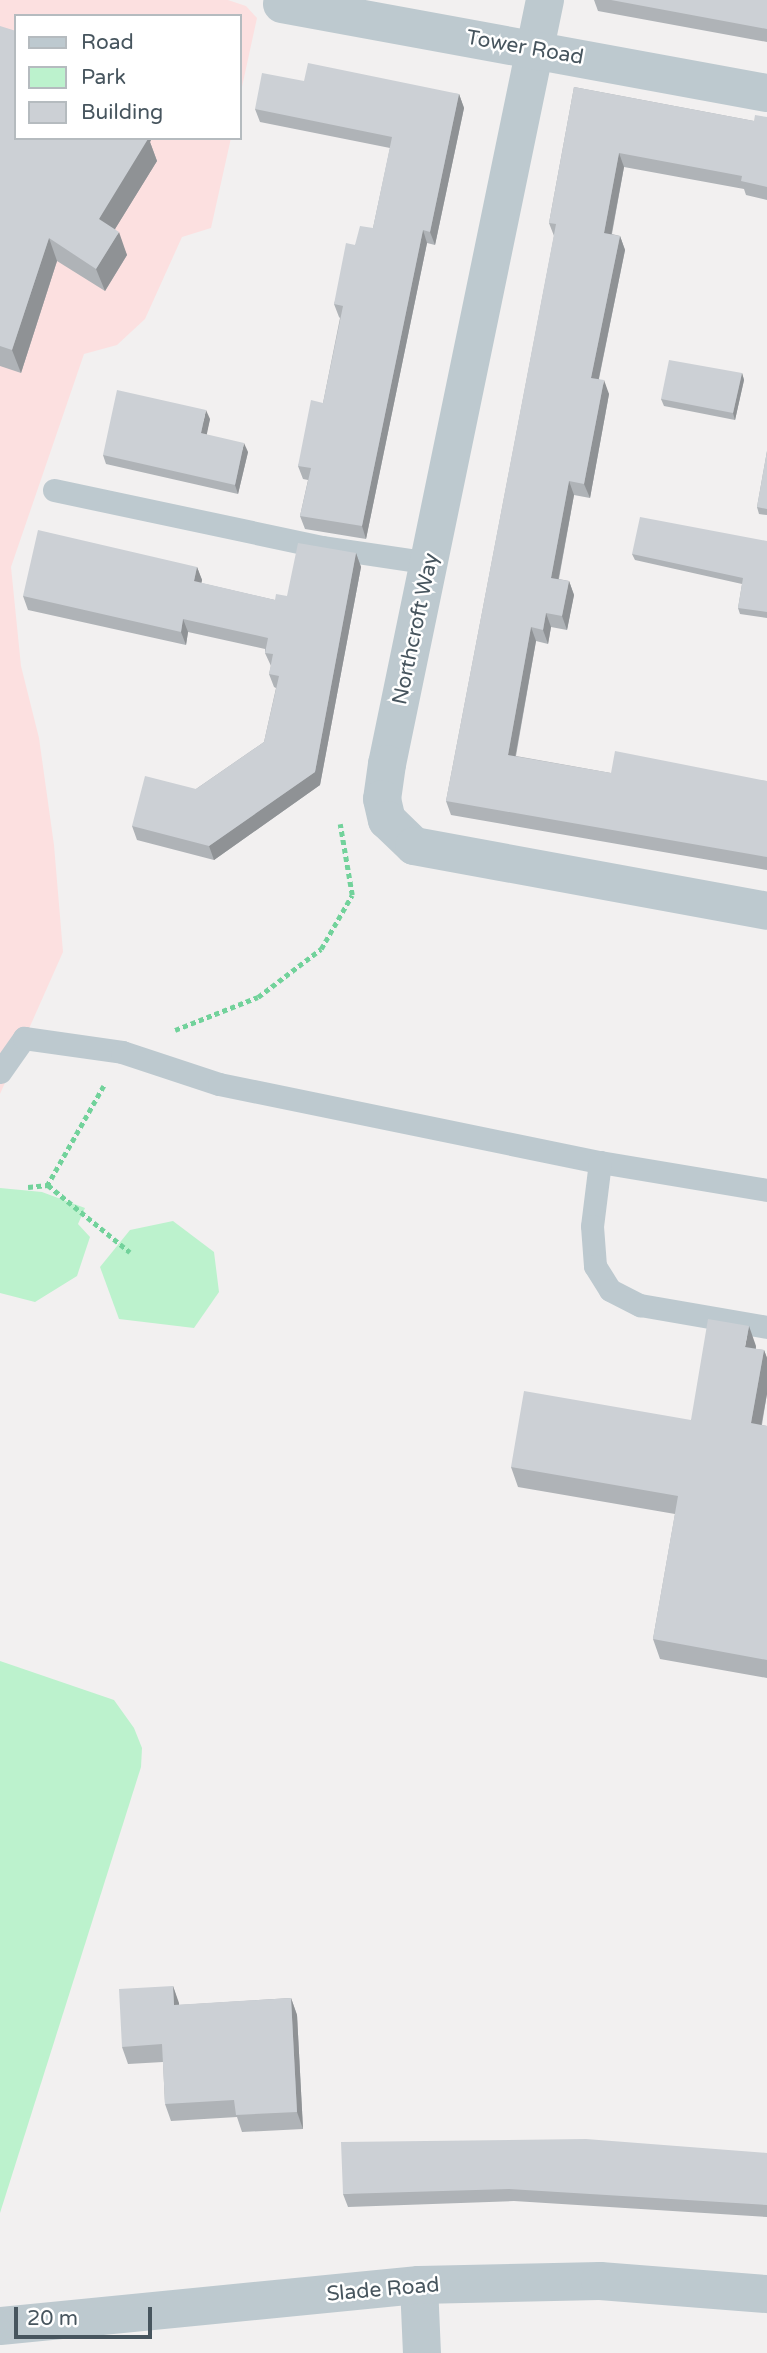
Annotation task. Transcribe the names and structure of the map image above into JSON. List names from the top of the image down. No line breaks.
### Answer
{"streets":{"street":["Tower Road","Northcroft Way","Slade Road"]},"crossings":[["Tower Road","Northcroft Way"]],"legend":["Road","Park","Building"],"scale_bar":"20 m"}
